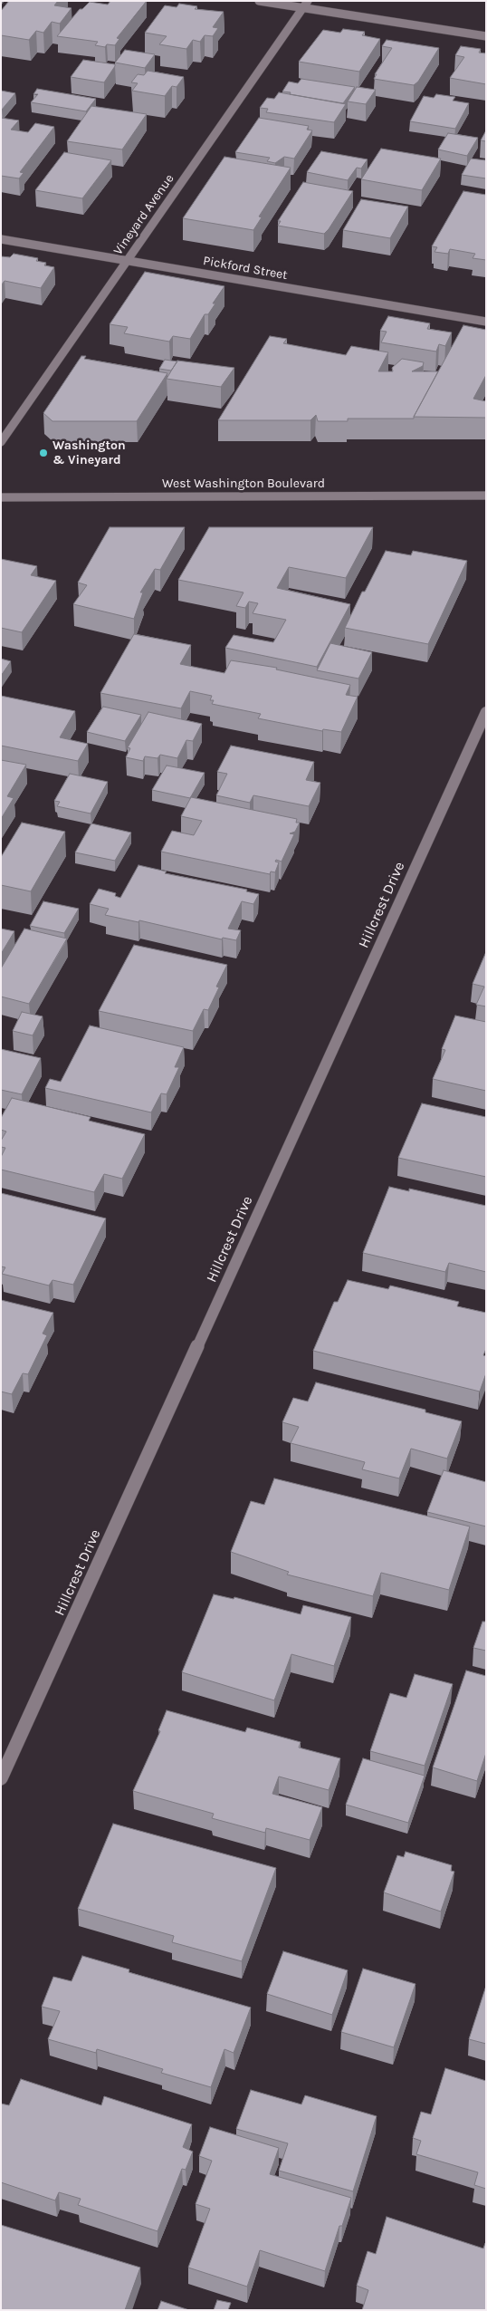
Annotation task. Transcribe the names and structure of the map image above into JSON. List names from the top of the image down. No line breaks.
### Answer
{"streets":{"street":["Vineyard Avenue","Pickford Street","West Washington Boulevard","Hillcrest Drive"]},"crossings":[["Vineyard Avenue","Pickford Street"]],"places":["Washington & Vineyard"]}
